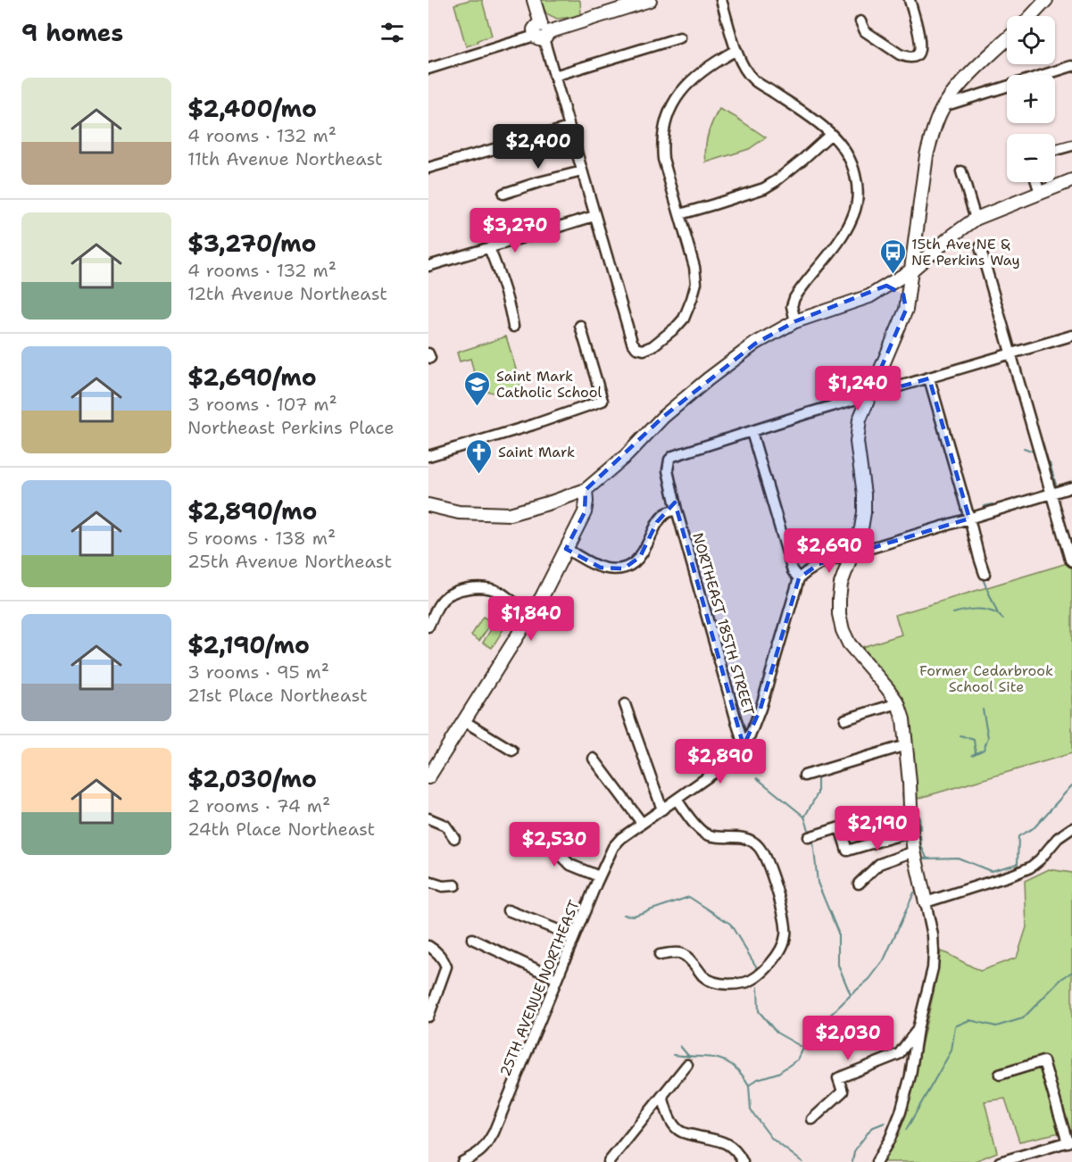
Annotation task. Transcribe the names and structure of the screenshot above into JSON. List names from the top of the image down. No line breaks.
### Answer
{"streets":{"street":["NORTHEAST 185TH STREET","25TH AVENUE NORTHEAST"]},"crossings":[["NORTHEAST 185TH STREET","25TH AVENUE NORTHEAST"]],"parks":["Former Cedarbrook School Site"],"places":{"bus stop":["15th Ave NE & NE Perkins Way"],"school or university":["Saint Mark Catholic School"],"church":["Saint Mark"]},"page":{"heading":"9 homes","map_buttons":["+","−"],"list":[{"name":"$2,400/mo","note":"4 rooms · 132 m² · 11th Avenue Northeast"},{"name":"$3,270/mo","note":"4 rooms · 132 m² · 12th Avenue Northeast"},{"name":"$2,690/mo","note":"3 rooms · 107 m² · Northeast Perkins Place"},{"name":"$2,890/mo","note":"5 rooms · 138 m² · 25th Avenue Northeast"},{"name":"$2,190/mo","note":"3 rooms · 95 m² · 21st Place Northeast"},{"name":"$2,030/mo","note":"2 rooms · 74 m² · 24th Place Northeast"}],"price":["$2,400","$3,270","$1,240","$2,690","$1,840","$2,890","$2,190","$2,530","$2,030"]}}
